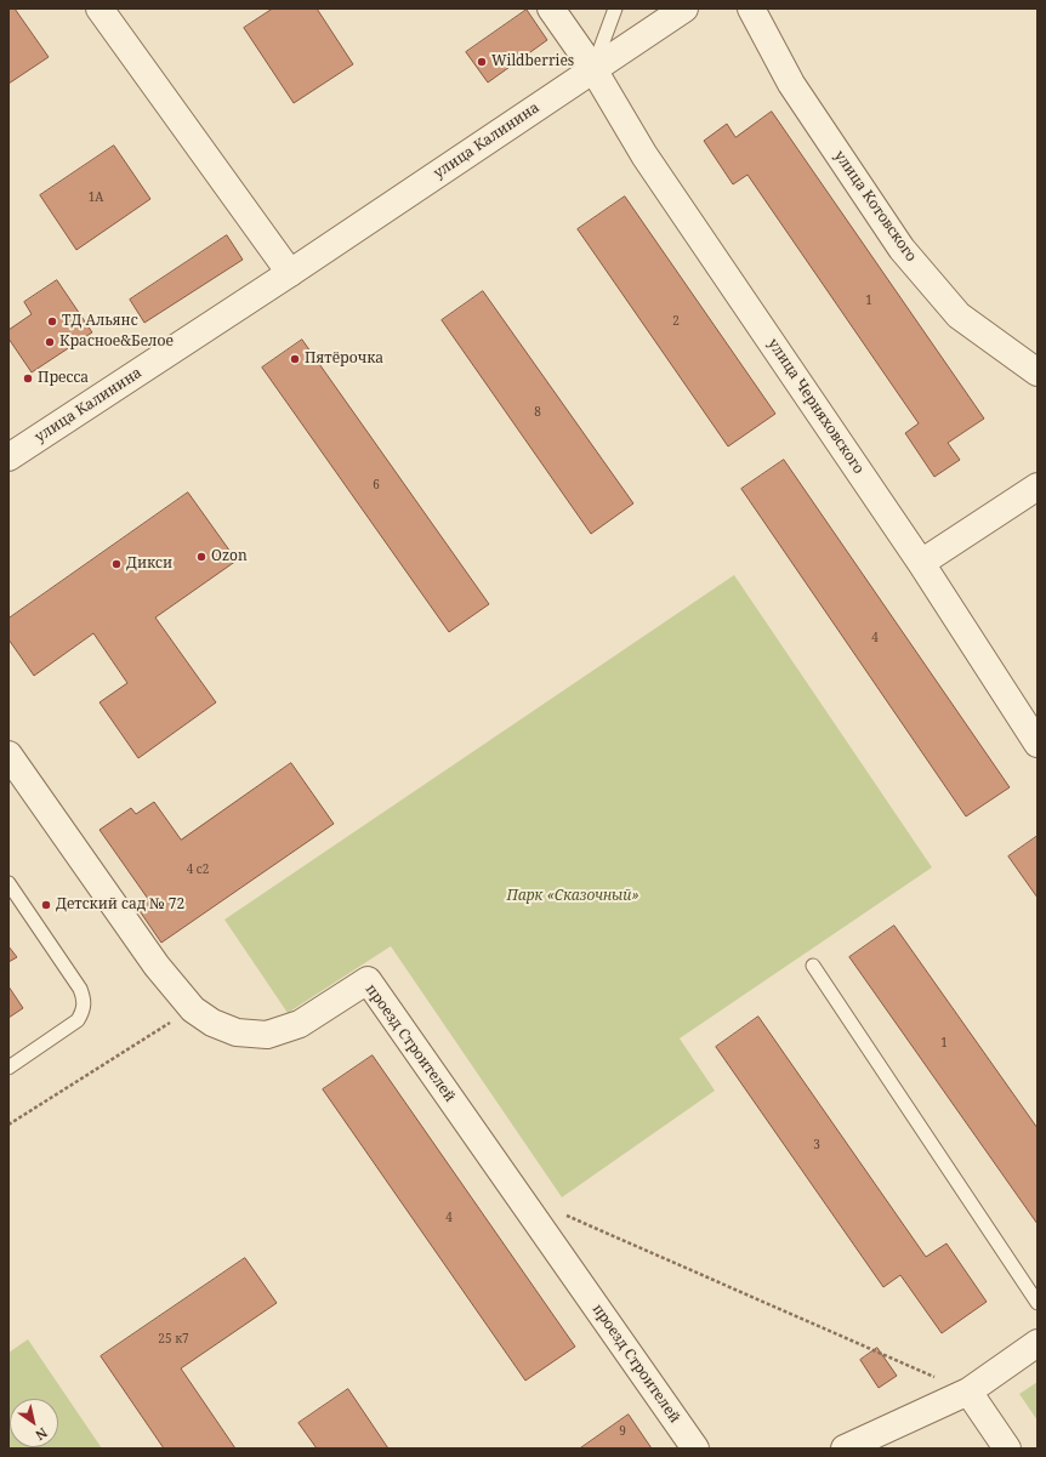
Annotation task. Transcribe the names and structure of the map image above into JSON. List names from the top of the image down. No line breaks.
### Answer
{"streets":{"street":["улица Калинина","улица Котовского","улица Черняховского","проезд Строителей"]},"crossings":[["улица Калинина","улица Черняховского"]],"parks":["Парк «Сказочный»"],"places":["Wildberries","ТД Альянс","Красное&Белое","Пятёрочка","Пресса","Ozon","Дикси","Детский сад № 72"],"house_numbers":["1А","1","2","8","6","4","4 с2","1","3","4","25 к7","9"],"north":"bottom right"}
